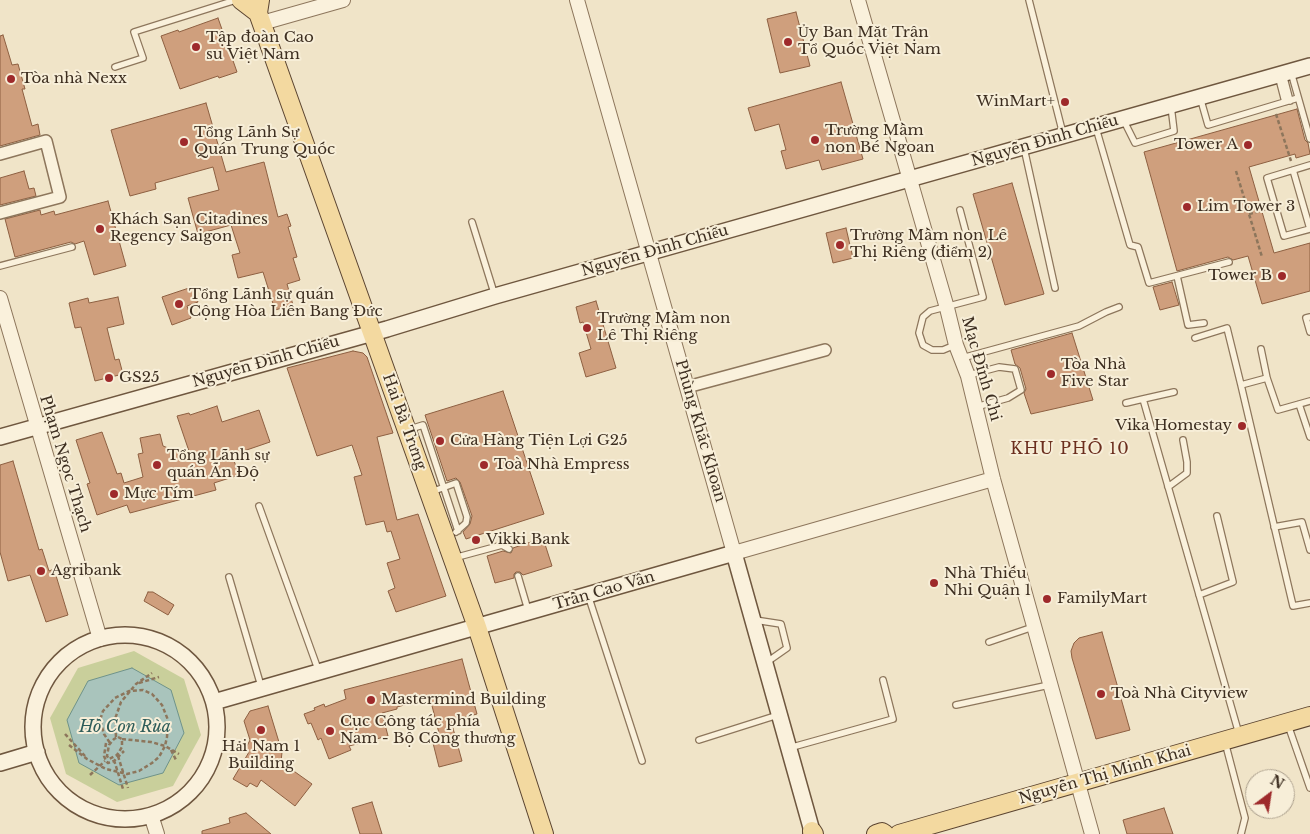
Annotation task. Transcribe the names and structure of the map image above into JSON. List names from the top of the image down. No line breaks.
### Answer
{"streets":{"main road":["Nguyễn Đình Chiểu","Hai Bà Trưng","Phùng Khắc Khoan","Trần Cao Vân","Nguyễn Thị Minh Khai"],"street":["Mạc Đĩnh Chi","Phạm Ngọc Thạch"]},"crossings":[["Nguyễn Đình Chiểu","Mạc Đĩnh Chi"],["Nguyễn Đình Chiểu","Hai Bà Trưng"],["Nguyễn Đình Chiểu","Phùng Khắc Khoan"],["Nguyễn Đình Chiểu","Phạm Ngọc Thạch"],["Mạc Đĩnh Chi","Trần Cao Vân"],["Mạc Đĩnh Chi","Nguyễn Thị Minh Khai"],["Hai Bà Trưng","Trần Cao Vân"],["Phùng Khắc Khoan","Trần Cao Vân"]],"districts":["KHU PHỐ 10"],"water":["Hồ Con Rùa"],"places":["Ủy Ban Mặt Trận Tổ Quốc Việt Nam","Tập đoàn Cao su Việt Nam","Tòa nhà Nexx","WinMart+","Trường Mầm non Bé Ngoan","Tổng Lãnh Sự Quán Trung Quốc","Tower A","Lim Tower 3","Khách Sạn Citadines Regency Saigon","Trường Mầm non Lê Thị Riêng (điểm 2)","Tower B","Tổng Lãnh sự quán Cộng Hòa Liên Bang Ðức","Trường Mầm non Lê Thị Riêng","Tòa Nhà Five Star","GS25","Vika Homestay","Cửa Hàng Tiện Lợi G25","Tổng Lãnh sự quán Ấn Độ","Toà Nhà Empress","Mực Tím","Vikki Bank","Agribank","Nhà Thiếu Nhi Quận 1","FamilyMart","Toà Nhà Cityview","Mastermind Building","Hải Nam 1 Building","Cục Công tác phía Nam - Bộ Công thương"],"north":"top right"}
